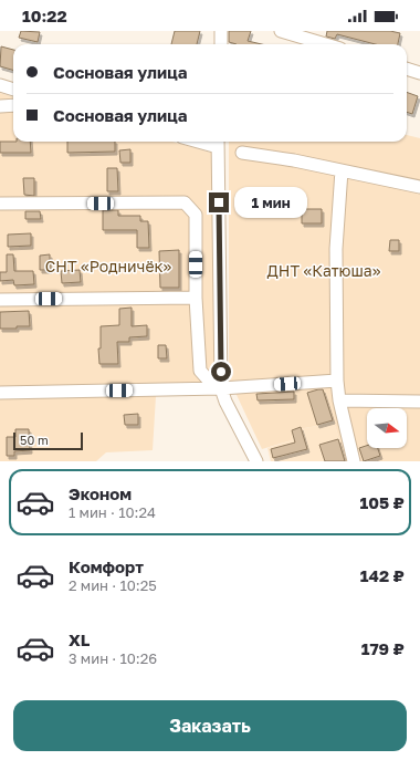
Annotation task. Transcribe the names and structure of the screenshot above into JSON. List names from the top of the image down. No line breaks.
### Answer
{"parks":["СНТ «Родничёк»","ДНТ «Катюша»"],"scale_bar":"50 m","north":"right","page":{"status":"10:22","banner":["Сосновая улица","Сосновая улица"],"bubble":"1 мин","scale":"50 m","list":[{"name":"Эконом","note":"1 мин · 10:24","value":"105 ₽"},{"name":"Комфорт","note":"2 мин · 10:25","value":"142 ₽"},{"name":"XL","note":"3 мин · 10:26","value":"179 ₽"}],"buttons":"Заказать"}}
